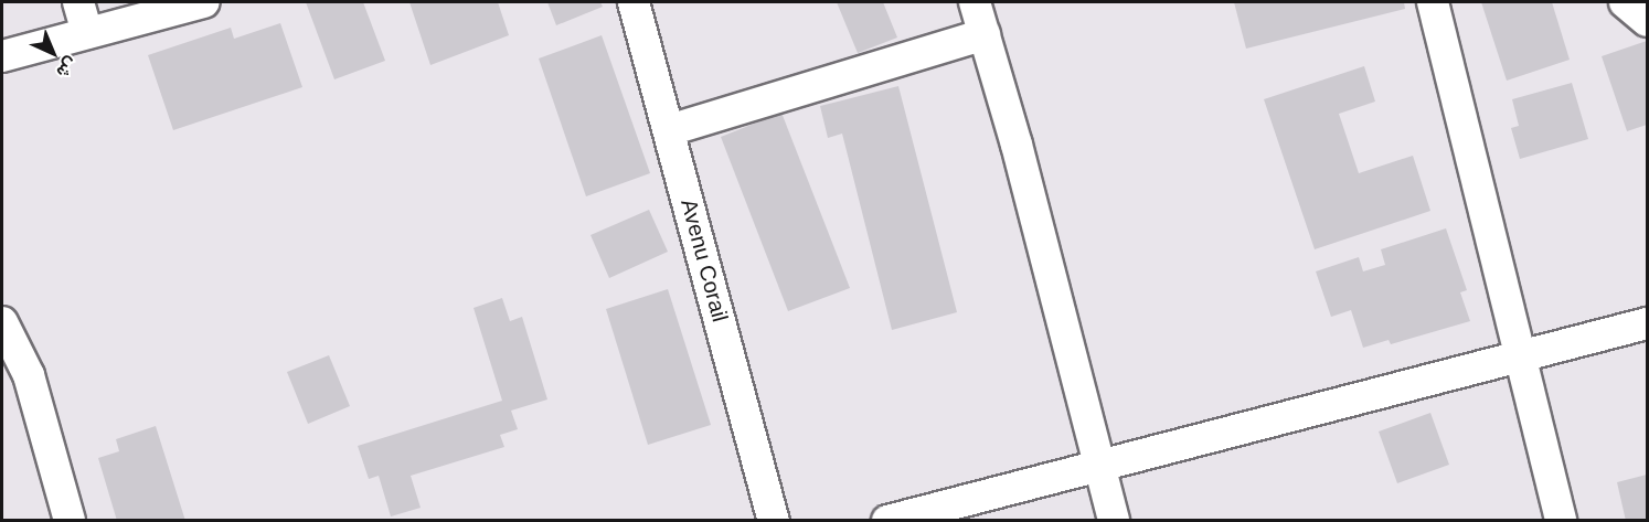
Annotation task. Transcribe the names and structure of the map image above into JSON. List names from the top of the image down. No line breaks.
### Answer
{"streets":{"street":["Avenu Corail"]},"north":"bottom right"}
